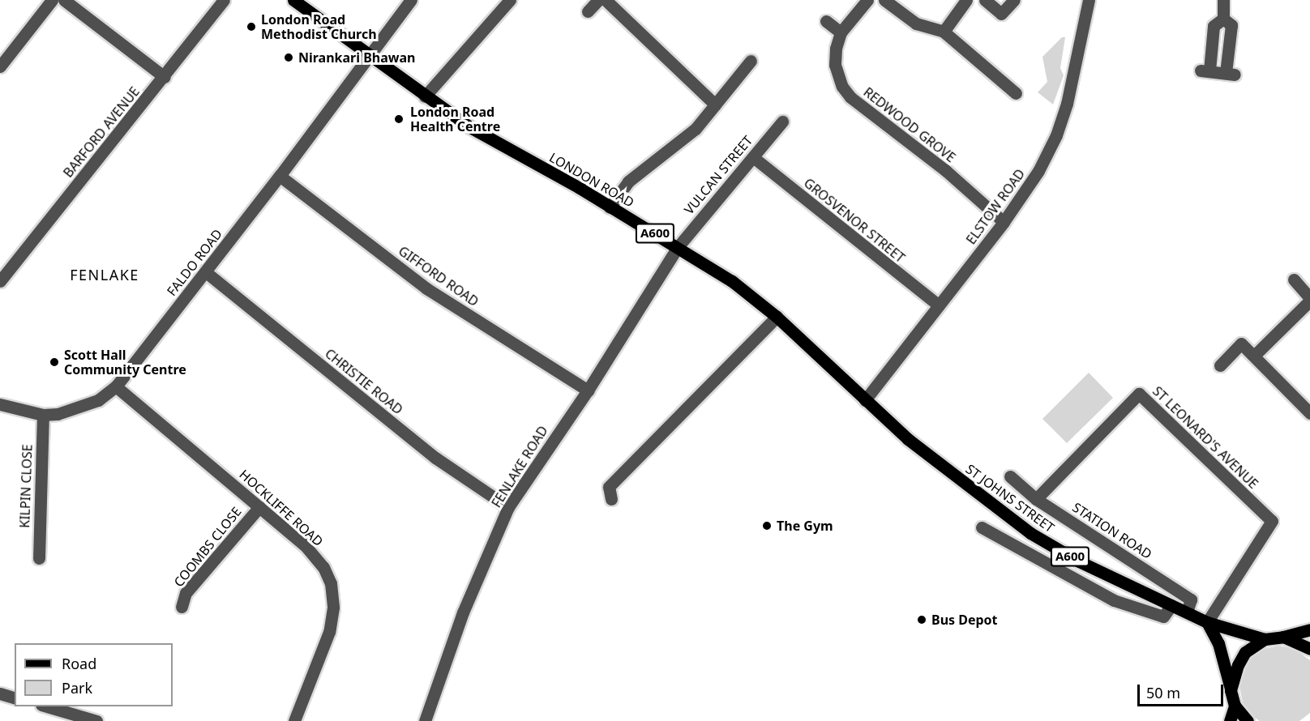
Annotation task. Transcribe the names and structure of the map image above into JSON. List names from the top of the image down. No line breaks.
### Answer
{"streets":{"main road":["LONDON ROAD","A600","ST JOHNS STREET"],"street":["REDWOOD GROVE","BARFORD AVENUE","VULCAN STREET","ELSTOW ROAD","GROSVENOR STREET","FALDO ROAD","GIFFORD ROAD","CHRISTIE ROAD","ST LEONARD'S AVENUE","FENLAKE ROAD","KILPIN CLOSE","HOCKLIFFE ROAD","STATION ROAD","COOMBS CLOSE"]},"crossings":[["REDWOOD GROVE","ELSTOW ROAD"],["VULCAN STREET","LONDON ROAD"],["VULCAN STREET","GROSVENOR STREET"],["VULCAN STREET","FENLAKE ROAD"],["LONDON ROAD","ELSTOW ROAD"],["LONDON ROAD","FALDO ROAD"],["LONDON ROAD","FENLAKE ROAD"],["LONDON ROAD","ST JOHNS STREET"],["ELSTOW ROAD","GROSVENOR STREET"],["ELSTOW ROAD","ST JOHNS STREET"],["A600","ST JOHNS STREET"],["FALDO ROAD","GIFFORD ROAD"],["FALDO ROAD","CHRISTIE ROAD"],["FALDO ROAD","KILPIN CLOSE"],["FALDO ROAD","HOCKLIFFE ROAD"],["GIFFORD ROAD","FENLAKE ROAD"],["CHRISTIE ROAD","FENLAKE ROAD"],["ST LEONARD'S AVENUE","ST JOHNS STREET"],["ST LEONARD'S AVENUE","STATION ROAD"],["ST JOHNS STREET","STATION ROAD"],["HOCKLIFFE ROAD","COOMBS CLOSE"]],"districts":["FENLAKE"],"places":["London Road Methodist Church","Nirankari Bhawan","London Road Health Centre","Scott Hall Community Centre","The Gym","Bus Depot"],"legend":["Road","Park"],"scale_bar":"50 m"}
